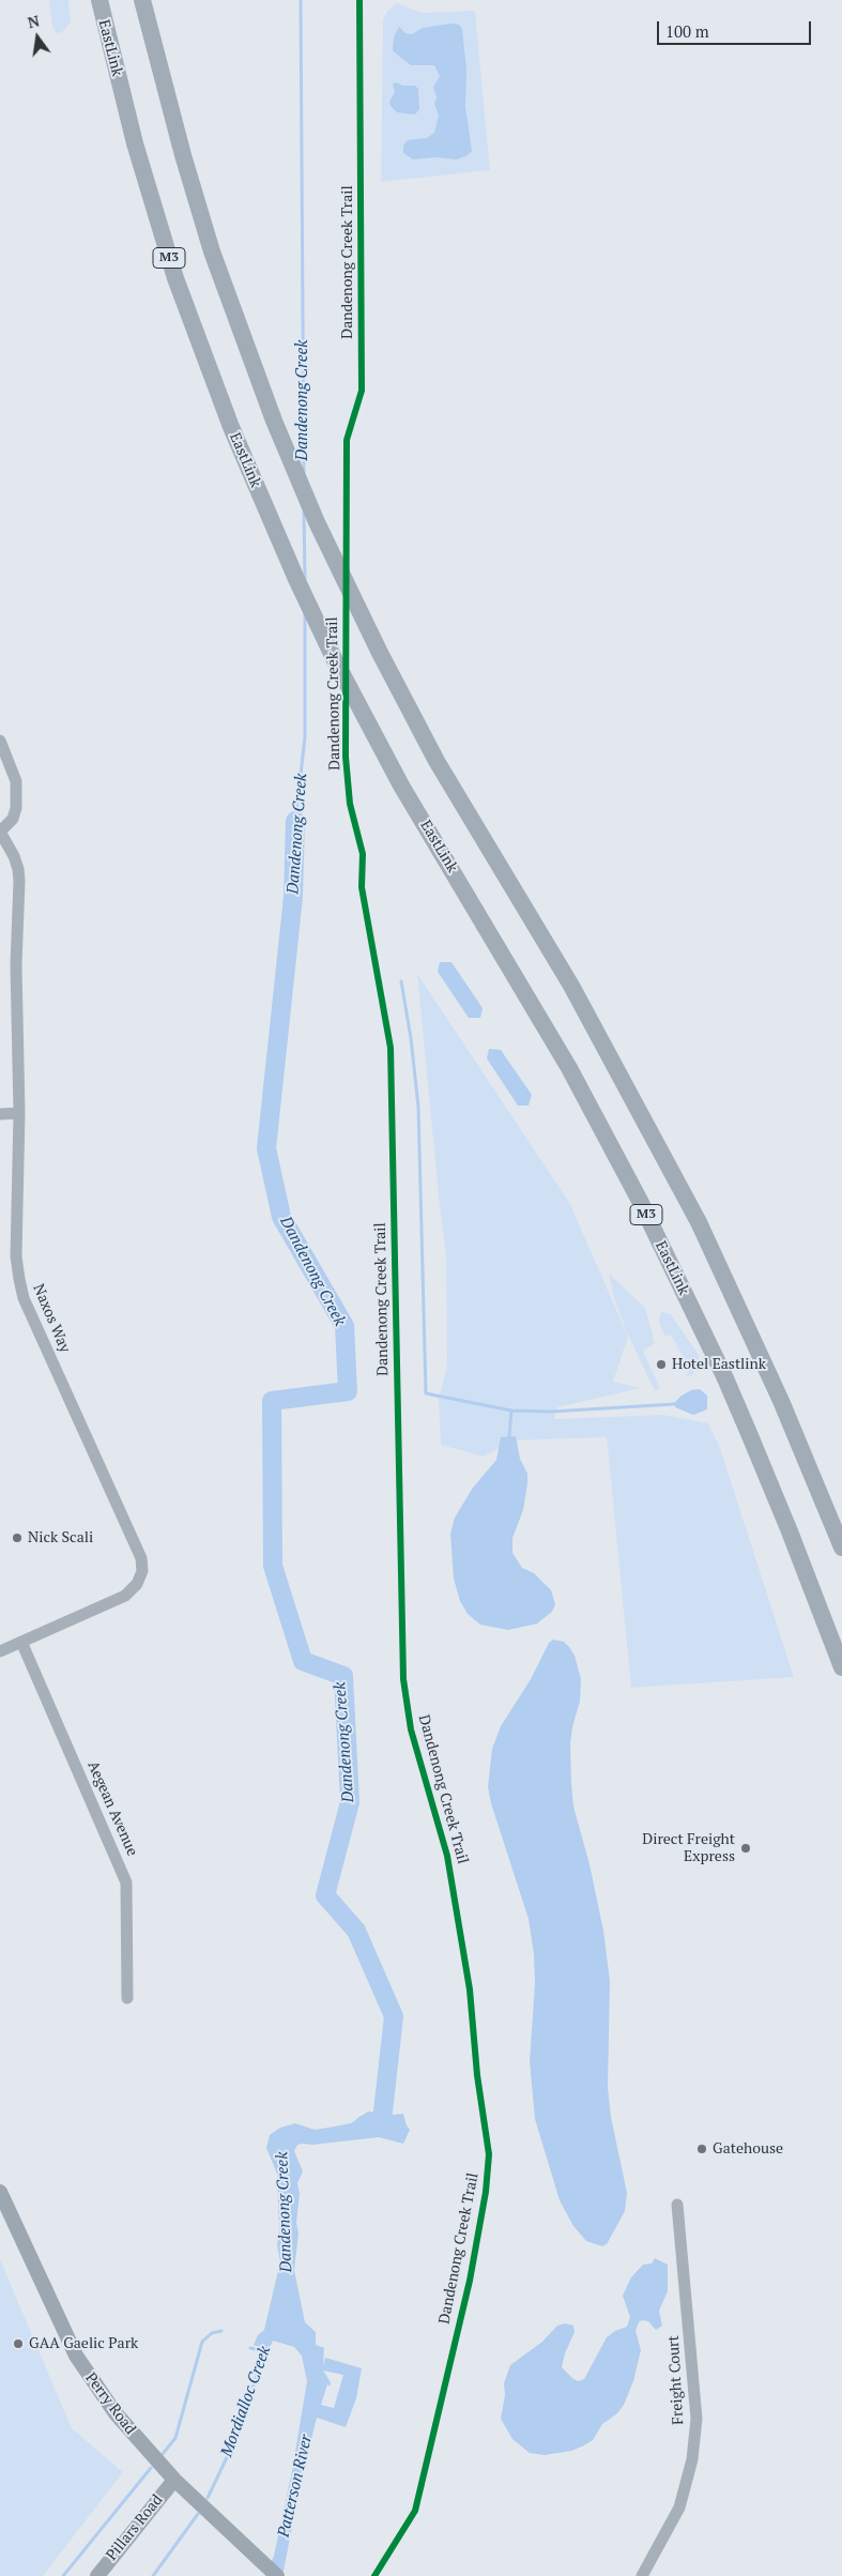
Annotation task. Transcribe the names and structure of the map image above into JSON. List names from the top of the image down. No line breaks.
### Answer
{"streets":{"highway":["EastLink","M3"],"main road":["Perry Road","Pillars Road"],"street":["Naxos Way","Aegean Avenue","Freight Court"],"cycle path":["Dandenong Creek Trail"]},"crossings":[["Naxos Way","Aegean Avenue"],["Perry Road","Pillars Road"]],"water":["Dandenong Creek","Mordialloc Creek","Patterson River"],"places":["Hotel Eastlink","Nick Scali","Direct Freight Express","Gatehouse","GAA Gaelic Park"],"scale_bar":"100 m","north":"top"}
